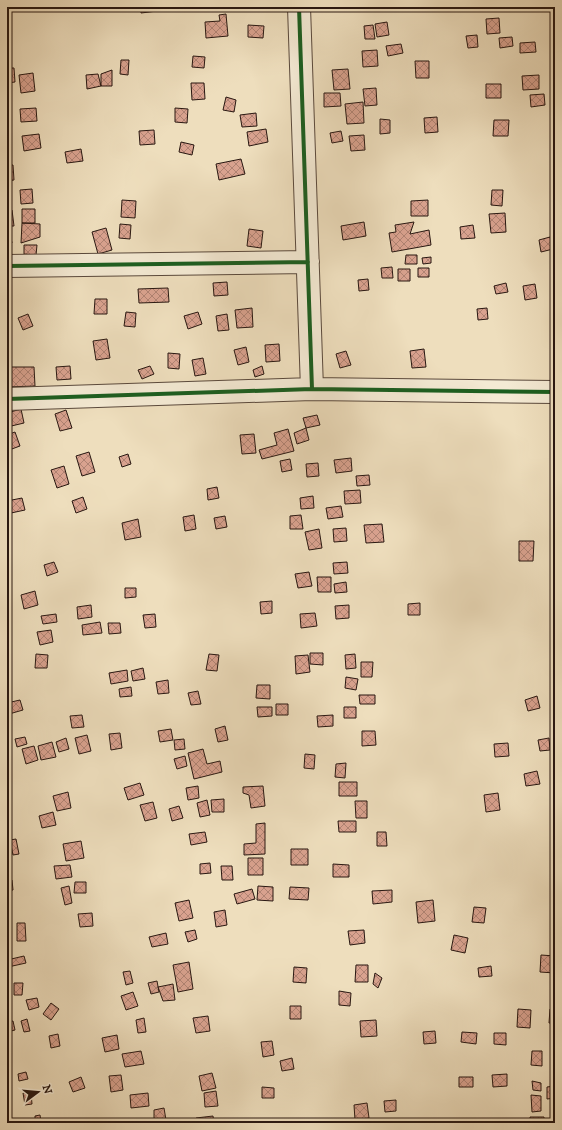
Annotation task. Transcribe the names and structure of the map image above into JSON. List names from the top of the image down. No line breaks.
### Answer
{"north":"right"}
